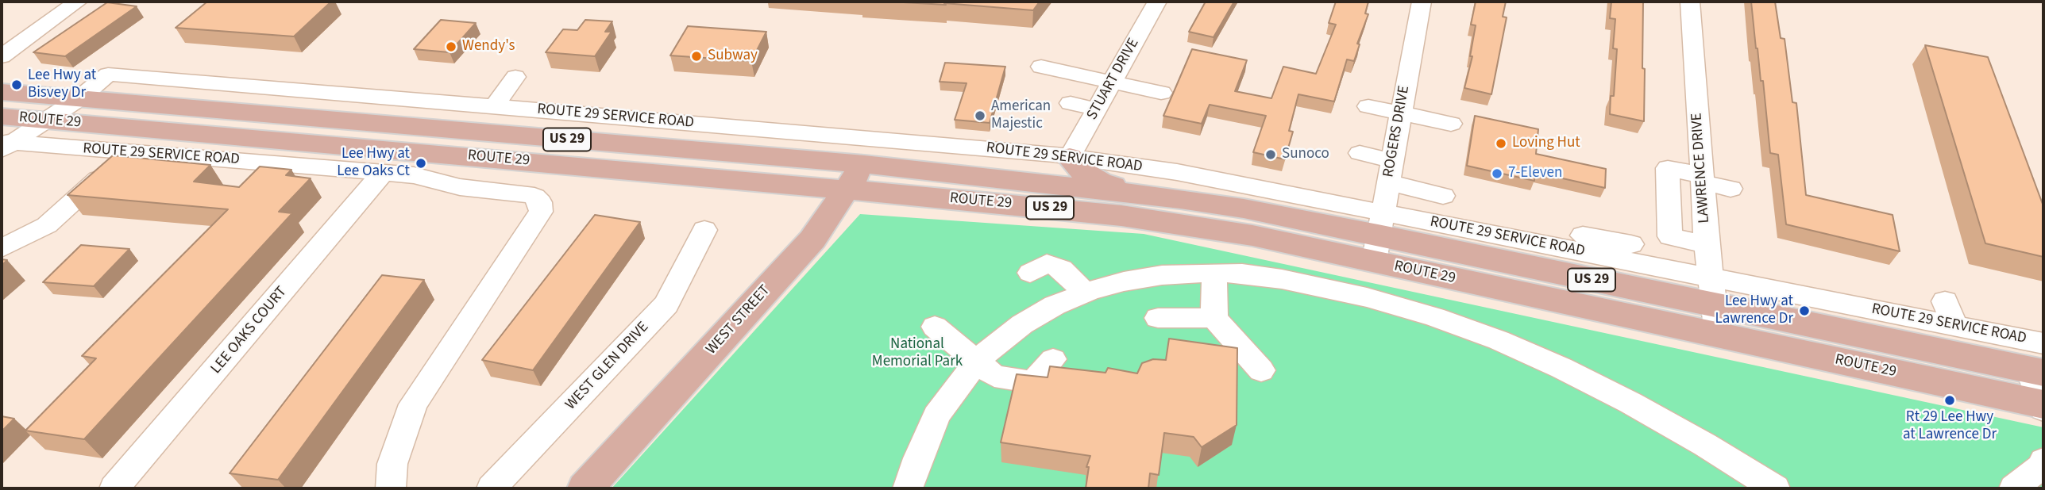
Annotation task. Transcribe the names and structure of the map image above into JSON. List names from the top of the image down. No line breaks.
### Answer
{"streets":{"main road":["ROUTE 29","US 29","WEST STREET"],"street":["STUART DRIVE","ROUTE 29 SERVICE ROAD","ROGERS DRIVE","LAWRENCE DRIVE","LEE OAKS COURT","WEST GLEN DRIVE"]},"crossings":[["STUART DRIVE","ROUTE 29 SERVICE ROAD"],["ROUTE 29 SERVICE ROAD","ROUTE 29"],["ROUTE 29 SERVICE ROAD","ROGERS DRIVE"],["ROUTE 29 SERVICE ROAD","LAWRENCE DRIVE"],["ROUTE 29 SERVICE ROAD","WEST STREET"],["ROUTE 29 SERVICE ROAD","LEE OAKS COURT"],["ROUTE 29","ROGERS DRIVE"],["ROUTE 29","LAWRENCE DRIVE"],["ROUTE 29","WEST STREET"]],"parks":["National Memorial Park"],"places":["Wendy's","Subway","Lee Hwy at Bisvey Dr","American Majestic","Loving Hut","Sunoco","Lee Hwy at Lee Oaks Ct","7-Eleven","Lee Hwy at Lawrence Dr","Rt 29 Lee Hwy at Lawrence Dr"]}
